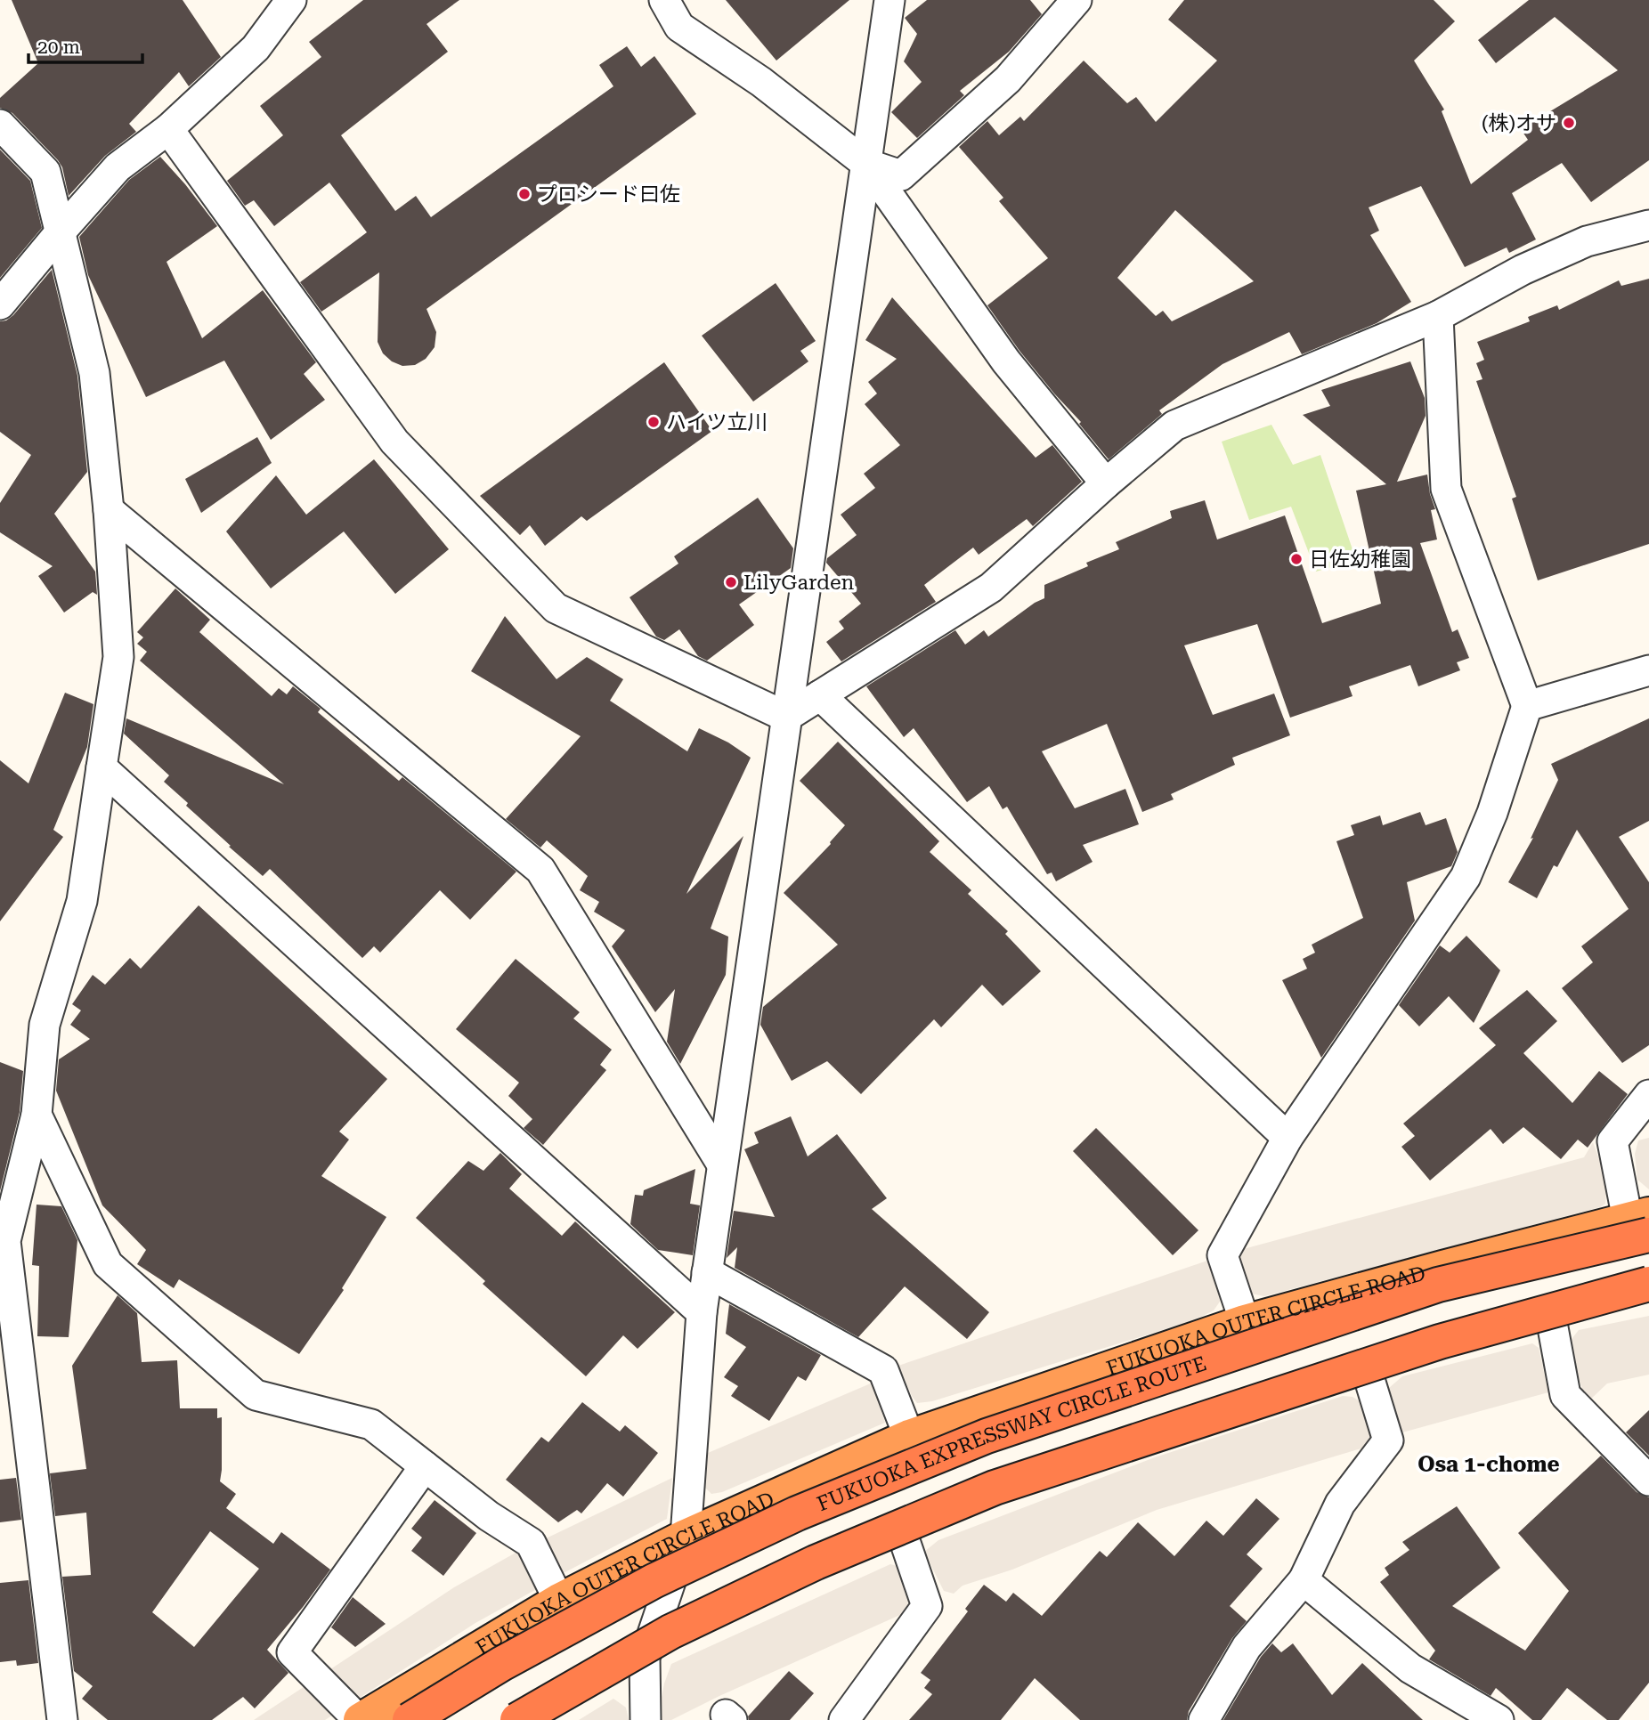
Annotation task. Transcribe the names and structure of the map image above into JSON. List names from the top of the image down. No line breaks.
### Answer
{"streets":{"highway":["FUKUOKA OUTER CIRCLE ROAD","FUKUOKA EXPRESSWAY CIRCLE ROUTE"]},"crossings":[["FUKUOKA OUTER CIRCLE ROAD","FUKUOKA EXPRESSWAY CIRCLE ROUTE"]],"districts":["Osa 1-chome"],"places":["(株)オサ","プロシード曰佐","ハイツ立川","日佐幼稚園","LilyGarden"],"scale_bar":"20 m"}
